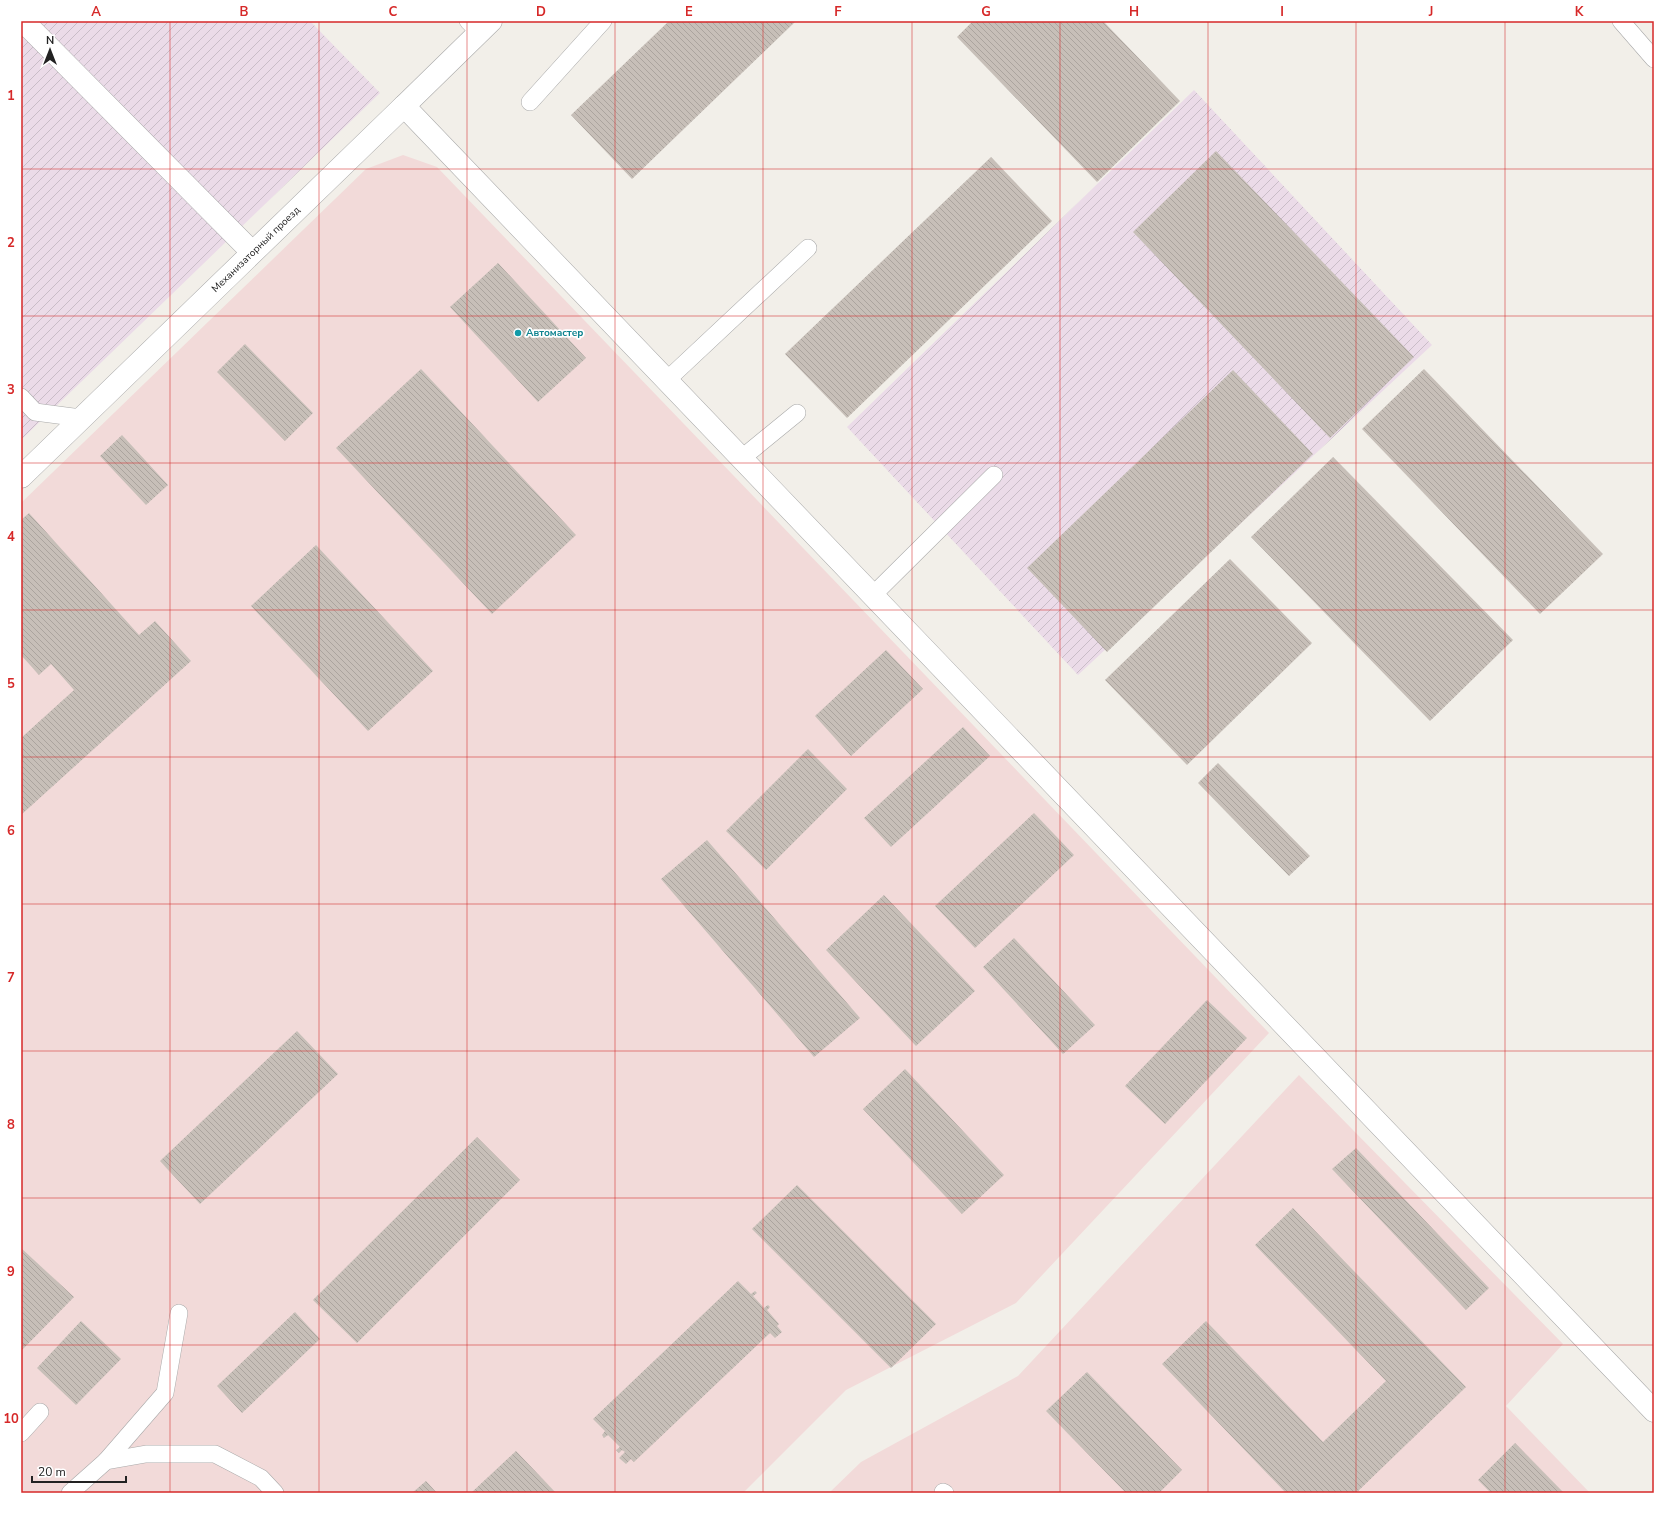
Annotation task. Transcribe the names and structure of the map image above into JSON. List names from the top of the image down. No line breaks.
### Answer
{"streets":{"street":["Механизаторный проезд"]},"places":["Автомастер"],"scale_bar":"20 m","north":"top","grid":{"columns":["A","B","C","D","E","F","G","H","I","J","K"],"rows":["1","2","3","4","5","6","7","8","9","10"]}}
